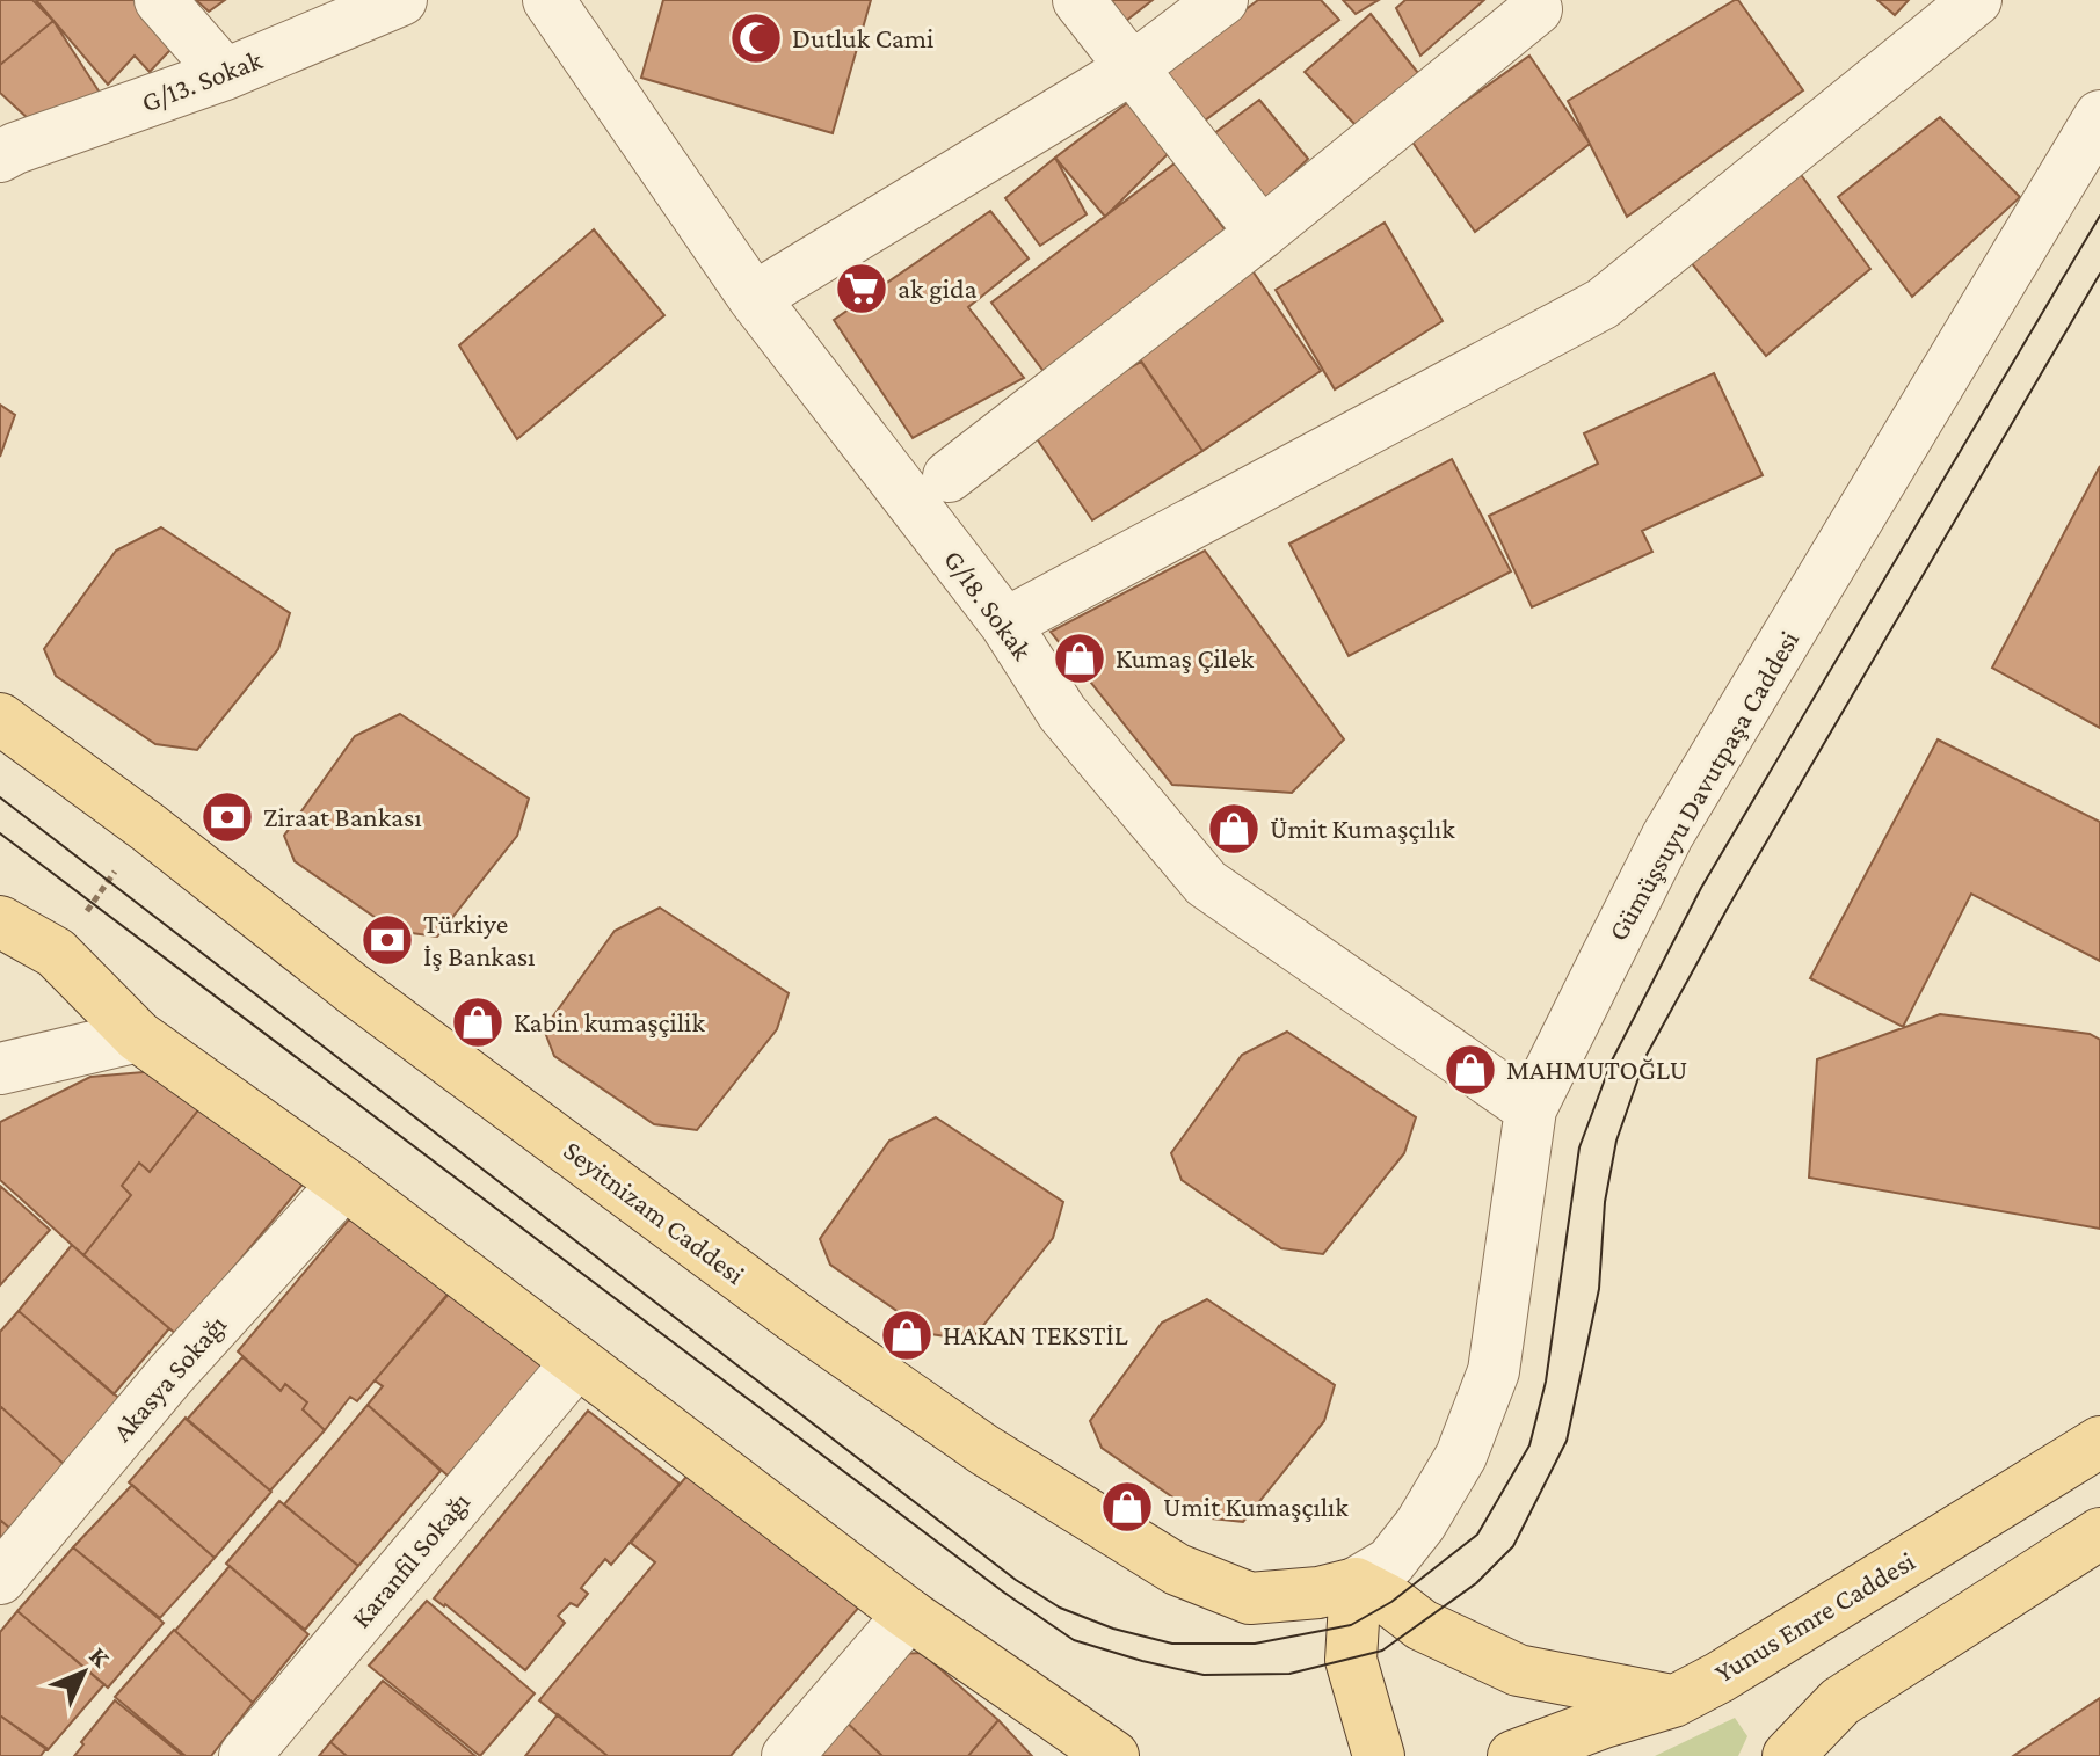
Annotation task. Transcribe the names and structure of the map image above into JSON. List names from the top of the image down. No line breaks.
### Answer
{"streets":{"main road":["Seyitnizam Caddesi","Yunus Emre Caddesi"],"street":["G/13. Sokak","G/18. Sokak","Gümüşsuyu Davutpaşa Caddesi","Akasya Sokağı","Karanfil Sokağı"]},"crossings":[["G/18. Sokak","Gümüşsuyu Davutpaşa Caddesi"],["Gümüşsuyu Davutpaşa Caddesi","Seyitnizam Caddesi"]],"places":{"mosque":["Dutluk Cami"],"supermarket":["ak gida"],"shop":["Kumaş Çilek","Ümit Kumaşçılık","Kabin kumaşçilik","MAHMUTOĞLU","HAKAN TEKSTİL","Umit Kumaşçılık"],"bank":["Ziraat Bankası","Türkiye İş Bankası"]},"north":"top right"}
